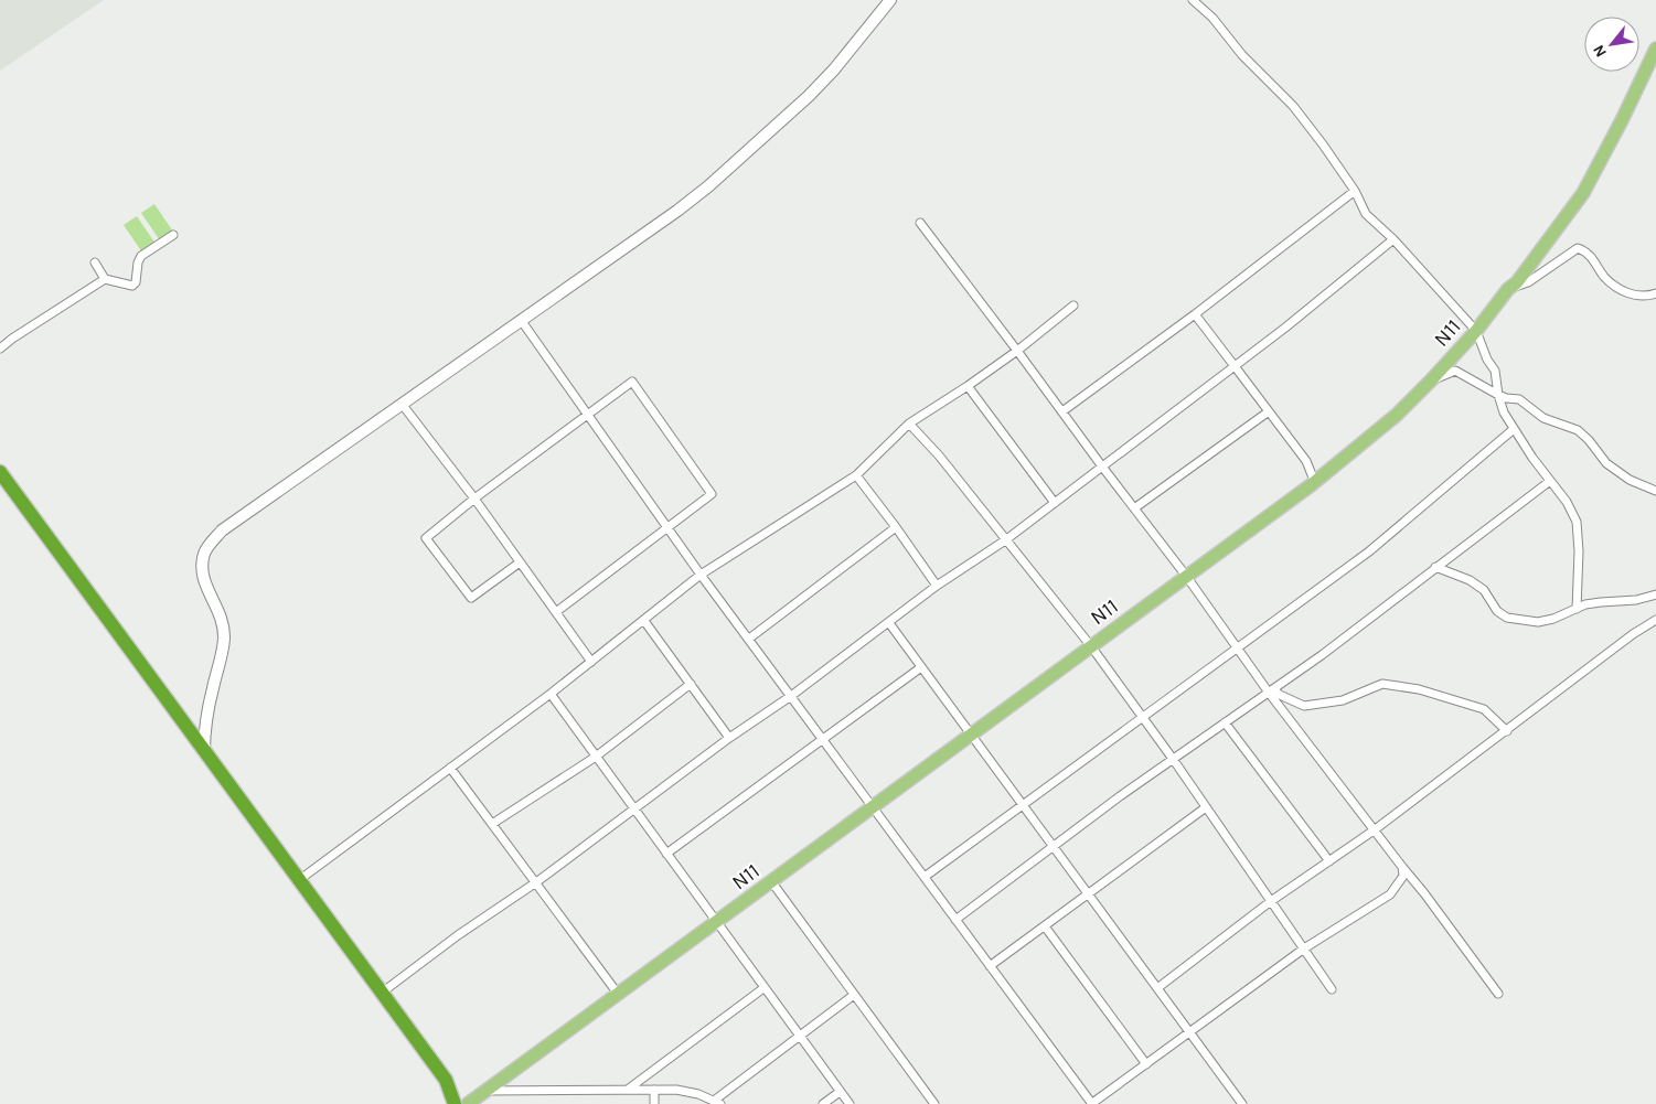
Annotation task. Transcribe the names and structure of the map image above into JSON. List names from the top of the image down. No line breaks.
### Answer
{"streets":{"main road":["N11"]},"north":"bottom left"}
